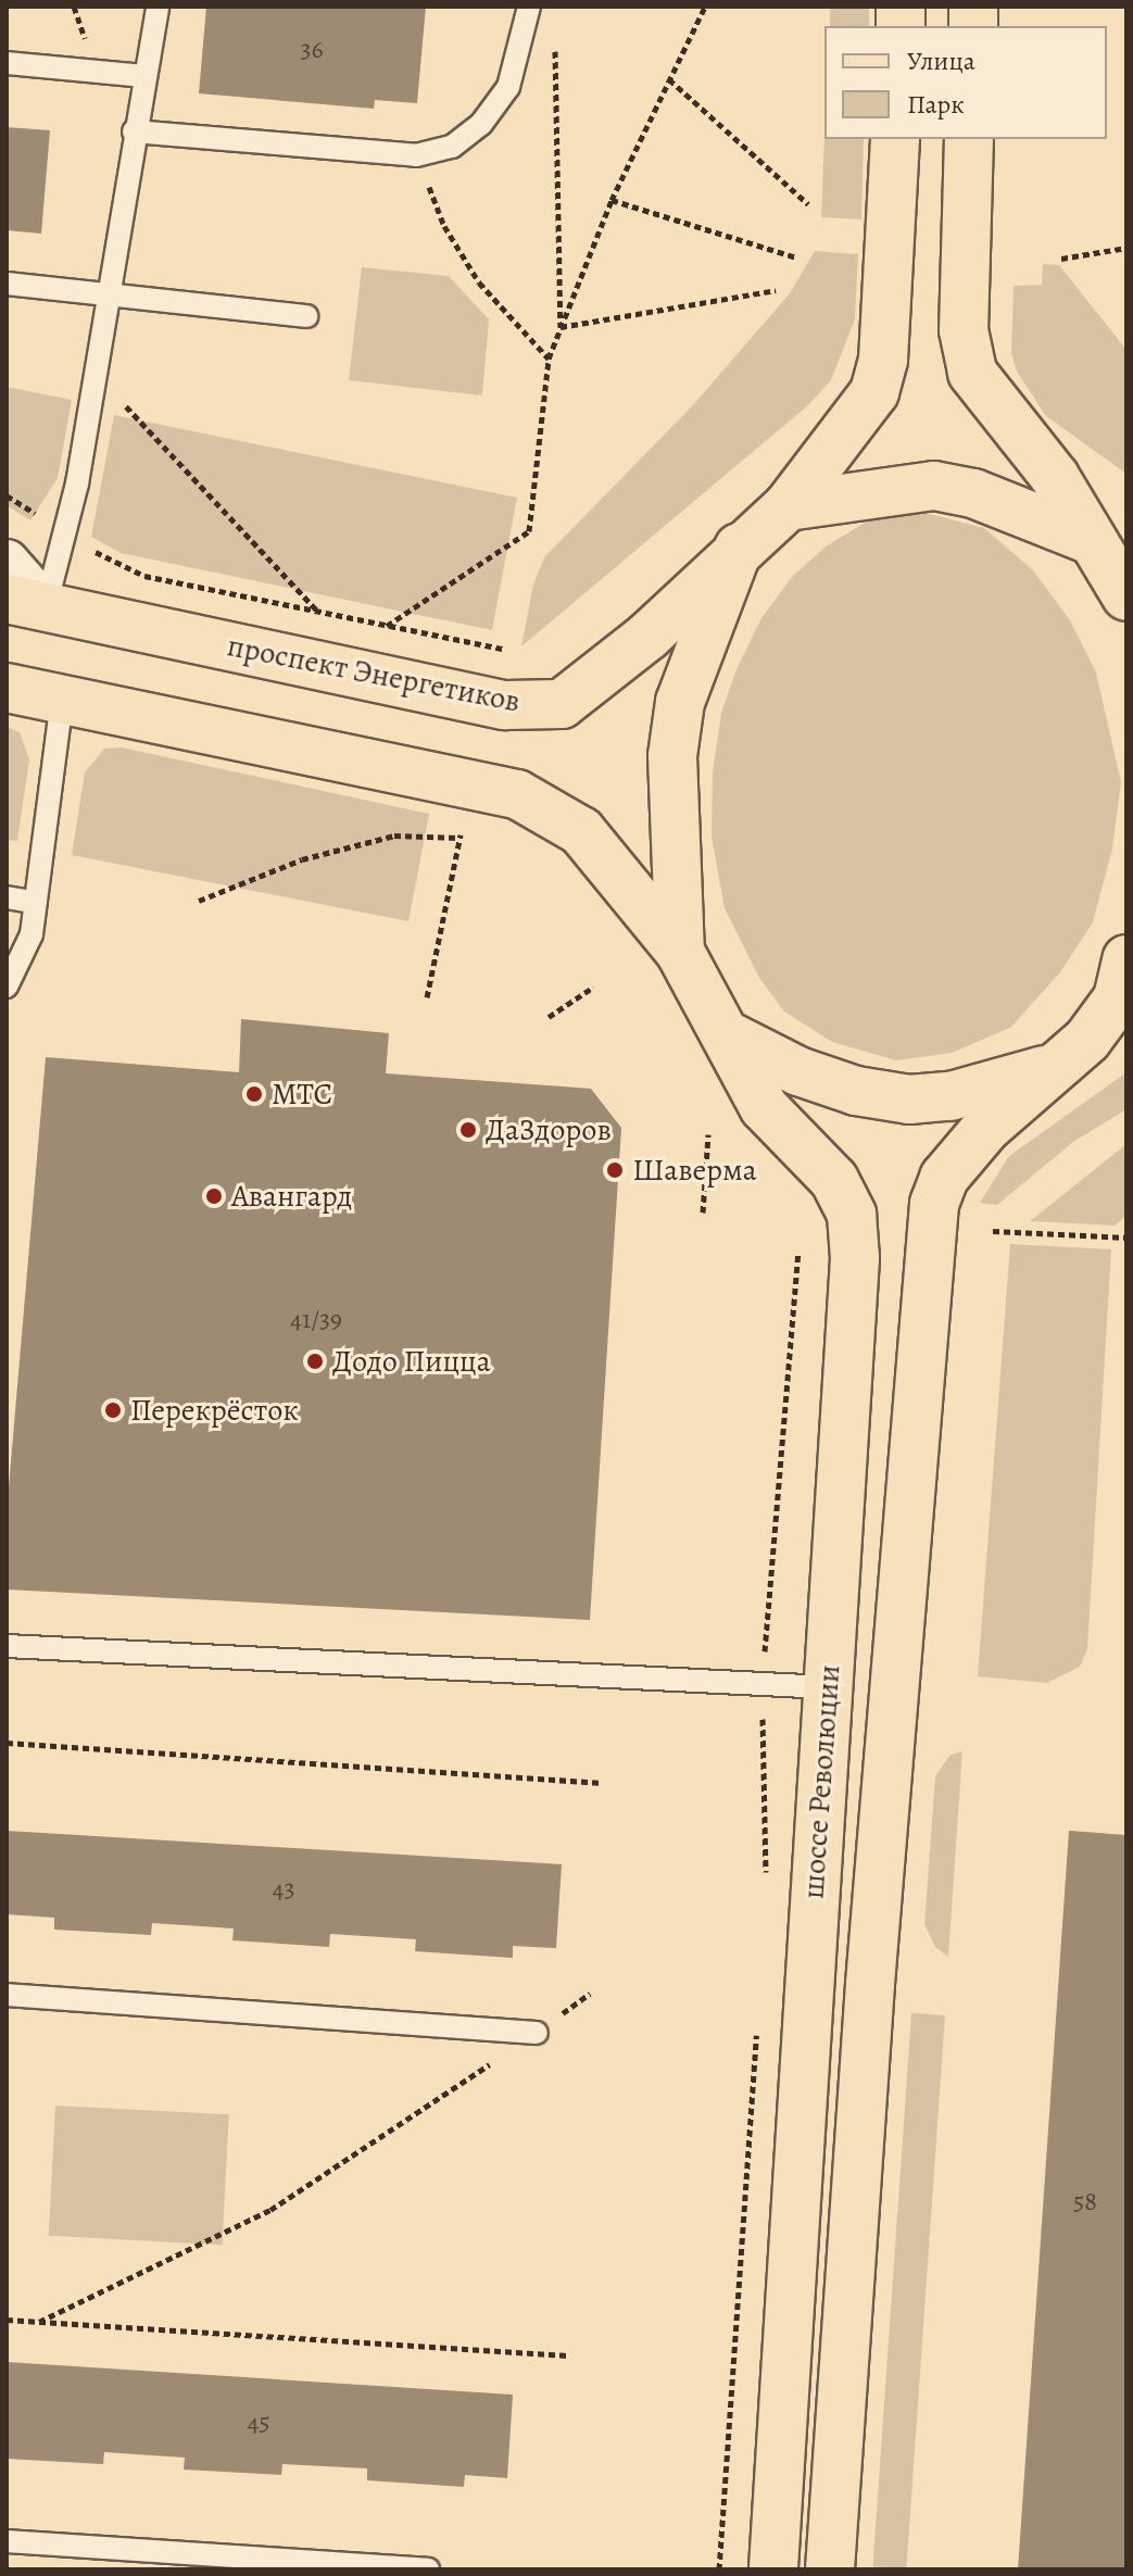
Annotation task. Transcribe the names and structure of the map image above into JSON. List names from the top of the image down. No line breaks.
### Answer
{"streets":{"main road":["проспект Энергетиков","шоссе Революции"]},"crossings":[["проспект Энергетиков","шоссе Революции"]],"places":["МТС","ДаЗдоров","Шаверма","Авангард","Додо Пицца","Перекрёсток"],"house_numbers":["36","41/39","43","58","45"],"legend":["Улица","Парк"]}
